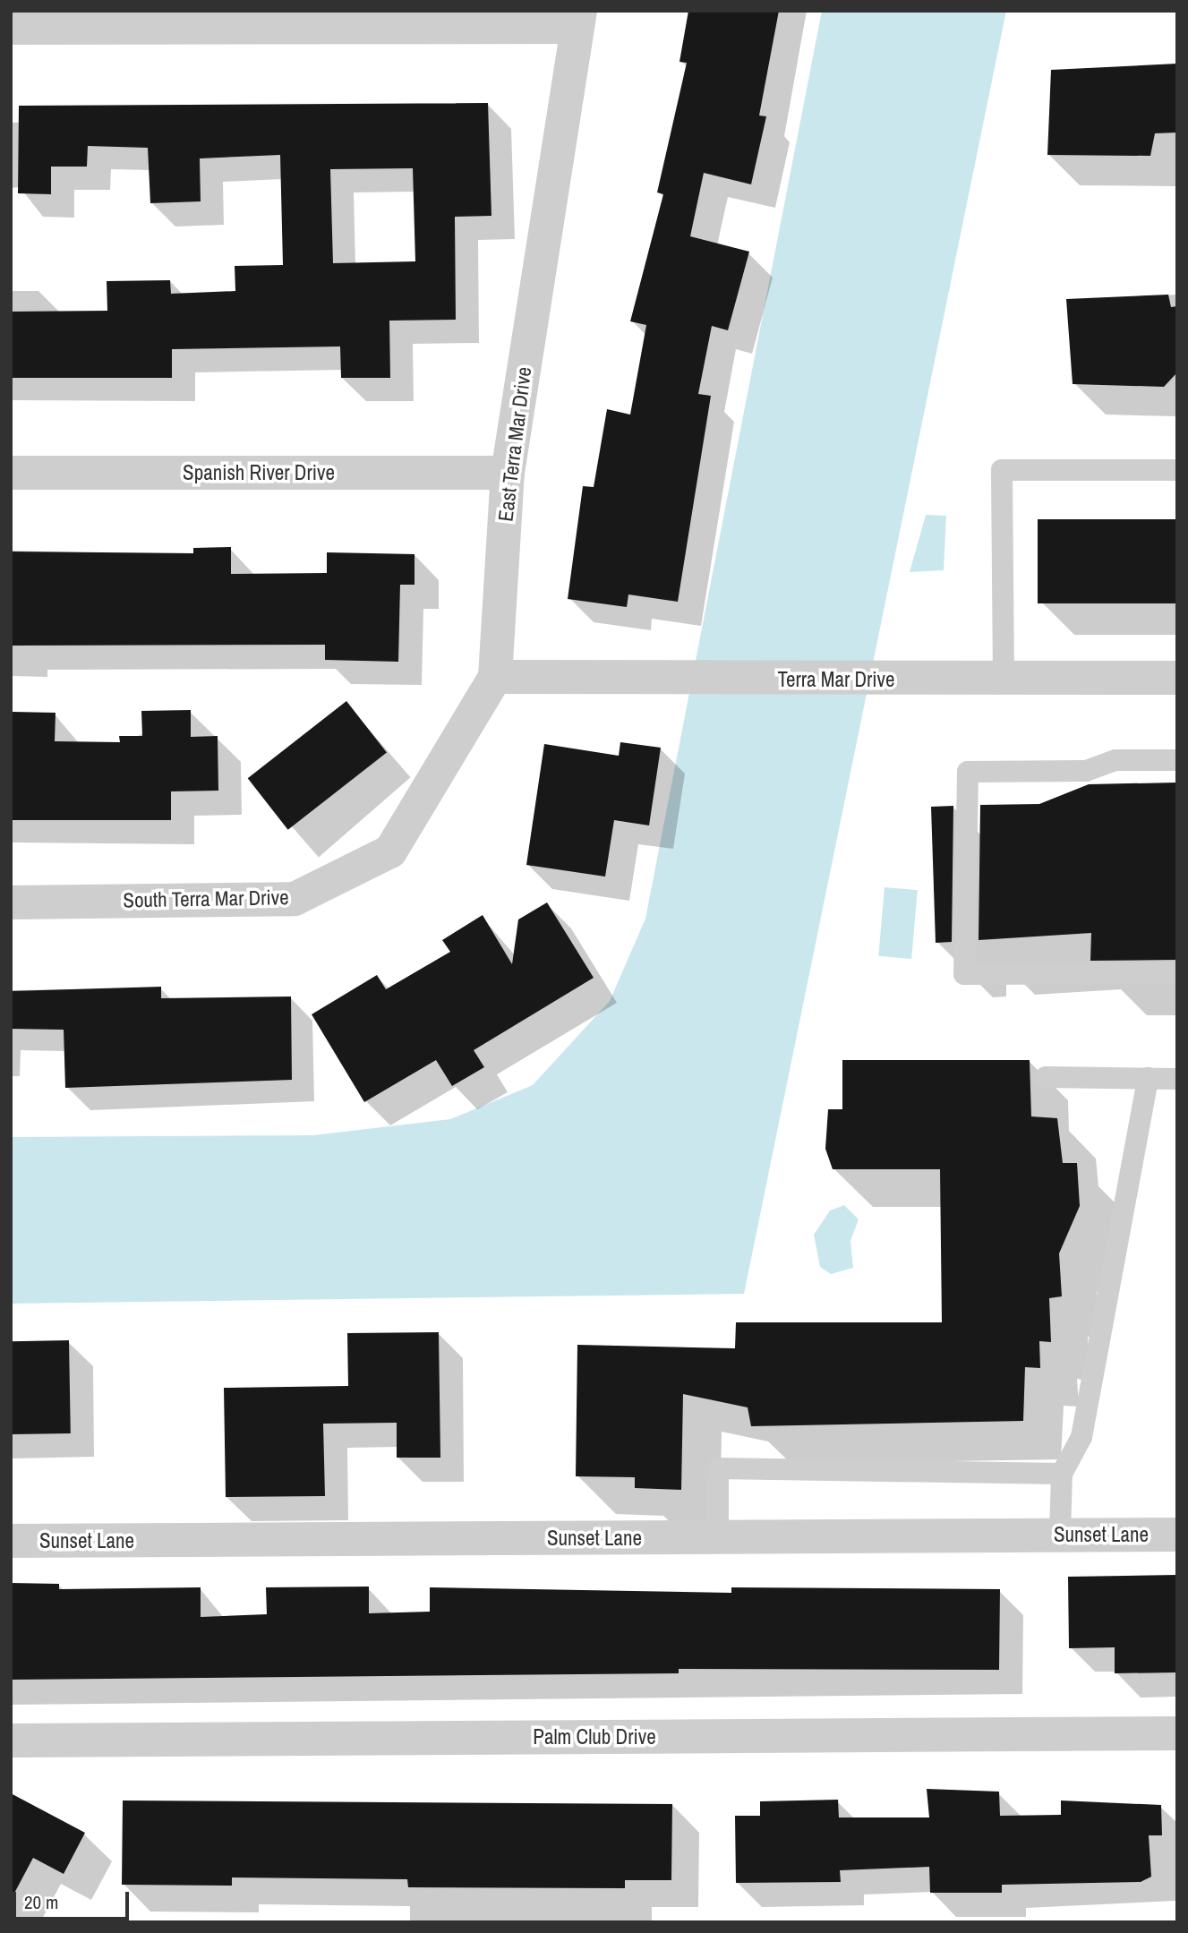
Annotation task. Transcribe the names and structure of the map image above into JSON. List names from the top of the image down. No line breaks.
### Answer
{"streets":{"street":["East Terra Mar Drive","Spanish River Drive","Terra Mar Drive","South Terra Mar Drive","Sunset Lane","Palm Club Drive"]},"crossings":[["East Terra Mar Drive","Spanish River Drive"],["East Terra Mar Drive","Terra Mar Drive"],["East Terra Mar Drive","South Terra Mar Drive"]],"scale_bar":"20 m"}
